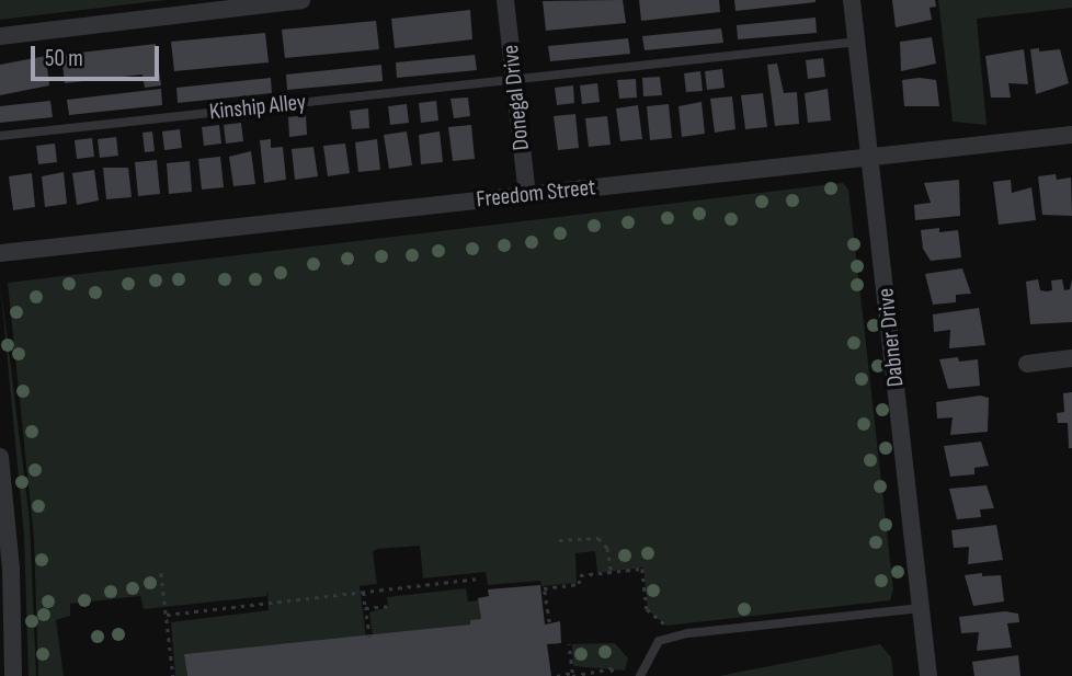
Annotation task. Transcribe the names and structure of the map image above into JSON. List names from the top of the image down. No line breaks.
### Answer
{"streets":{"street":["Donegal Drive","Freedom Street","Dabner Drive"],"lane":["Kinship Alley"]},"crossings":[["Donegal Drive","Kinship Alley"],["Donegal Drive","Freedom Street"],["Kinship Alley","Dabner Drive"],["Freedom Street","Dabner Drive"]],"scale_bar":"50 m"}
